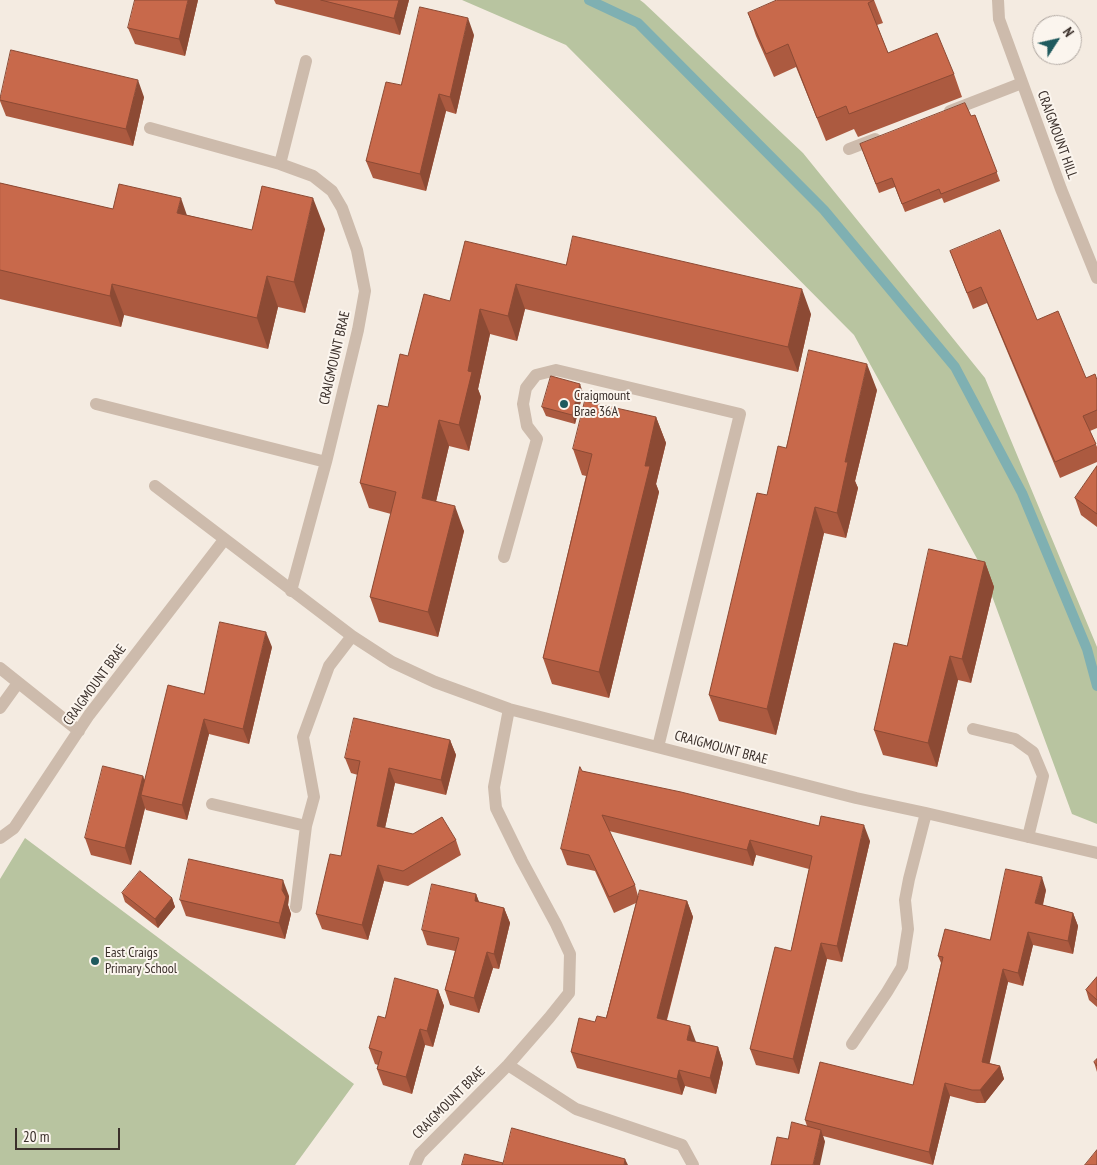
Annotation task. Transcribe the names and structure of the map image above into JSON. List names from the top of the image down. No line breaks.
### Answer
{"streets":{"street":["CRAIGMOUNT HILL","CRAIGMOUNT BRAE"]},"places":["Craigmount Brae 36A","East Craigs Primary School"],"scale_bar":"20 m","north":"top right"}
